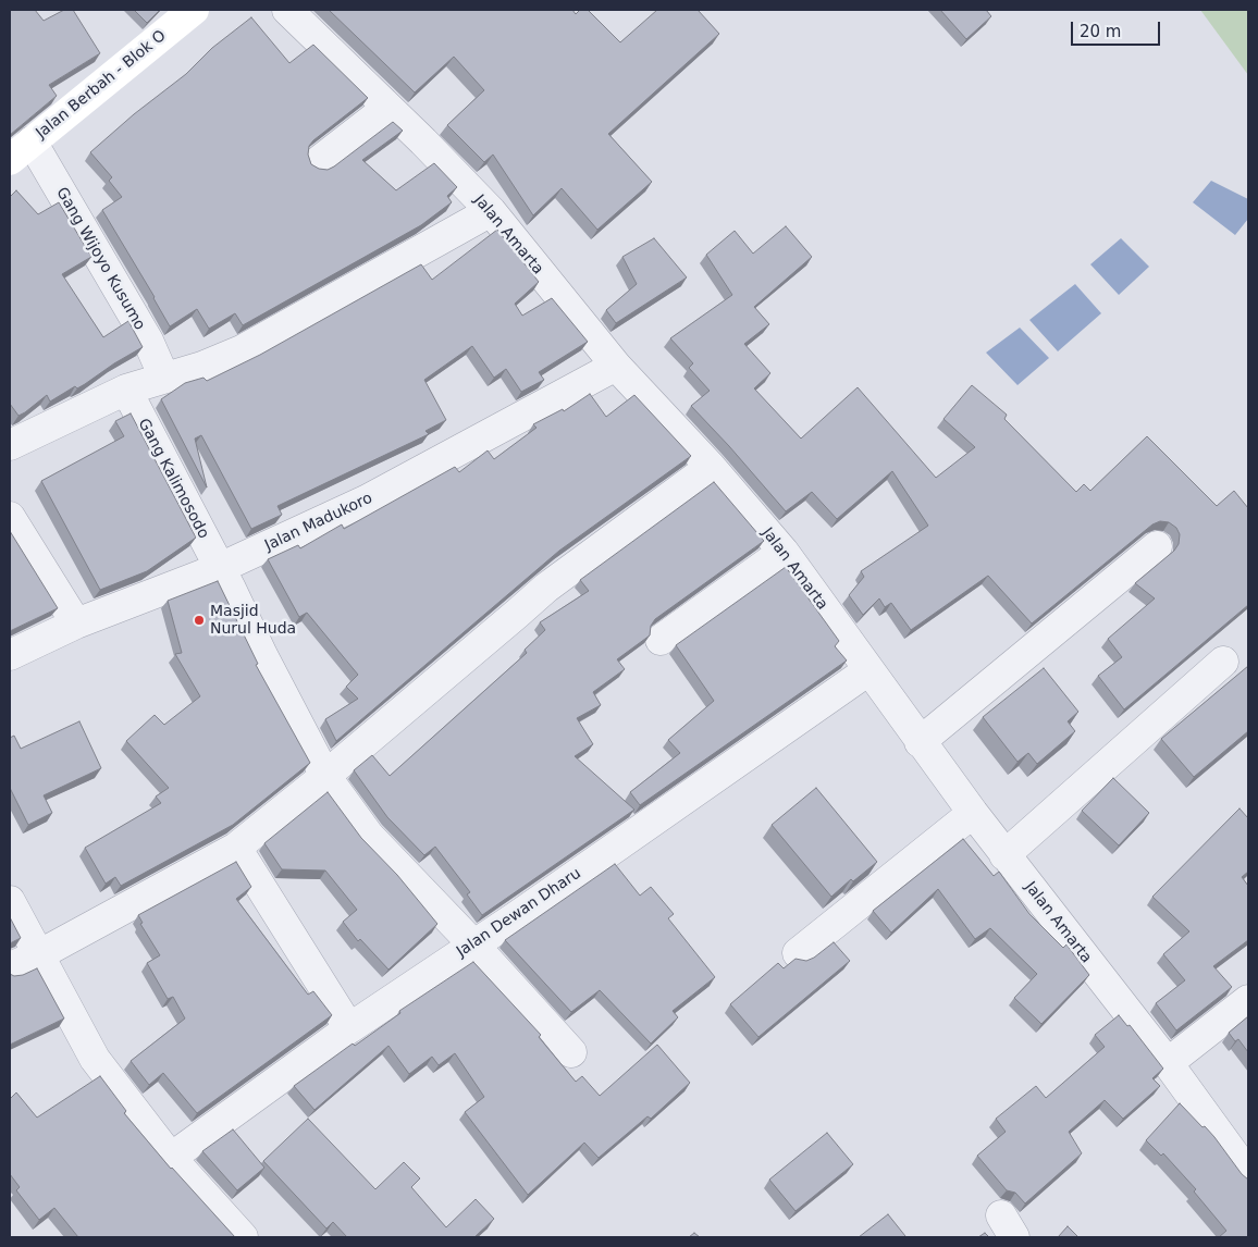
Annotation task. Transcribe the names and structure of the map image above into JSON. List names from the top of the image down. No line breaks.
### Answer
{"streets":{"main road":["Jalan Berbah - Blok O"],"street":["Jalan Amarta","Gang Wijoyo Kusumo","Gang Kalimosodo","Jalan Madukoro","Jalan Dewan Dharu"]},"crossings":[["Jalan Berbah - Blok O","Gang Wijoyo Kusumo"],["Jalan Amarta","Jalan Madukoro"],["Jalan Amarta","Jalan Dewan Dharu"],["Gang Kalimosodo","Jalan Madukoro"],["Gang Kalimosodo","Jalan Dewan Dharu"]],"places":["Masjid Nurul Huda"],"scale_bar":"20 m"}
